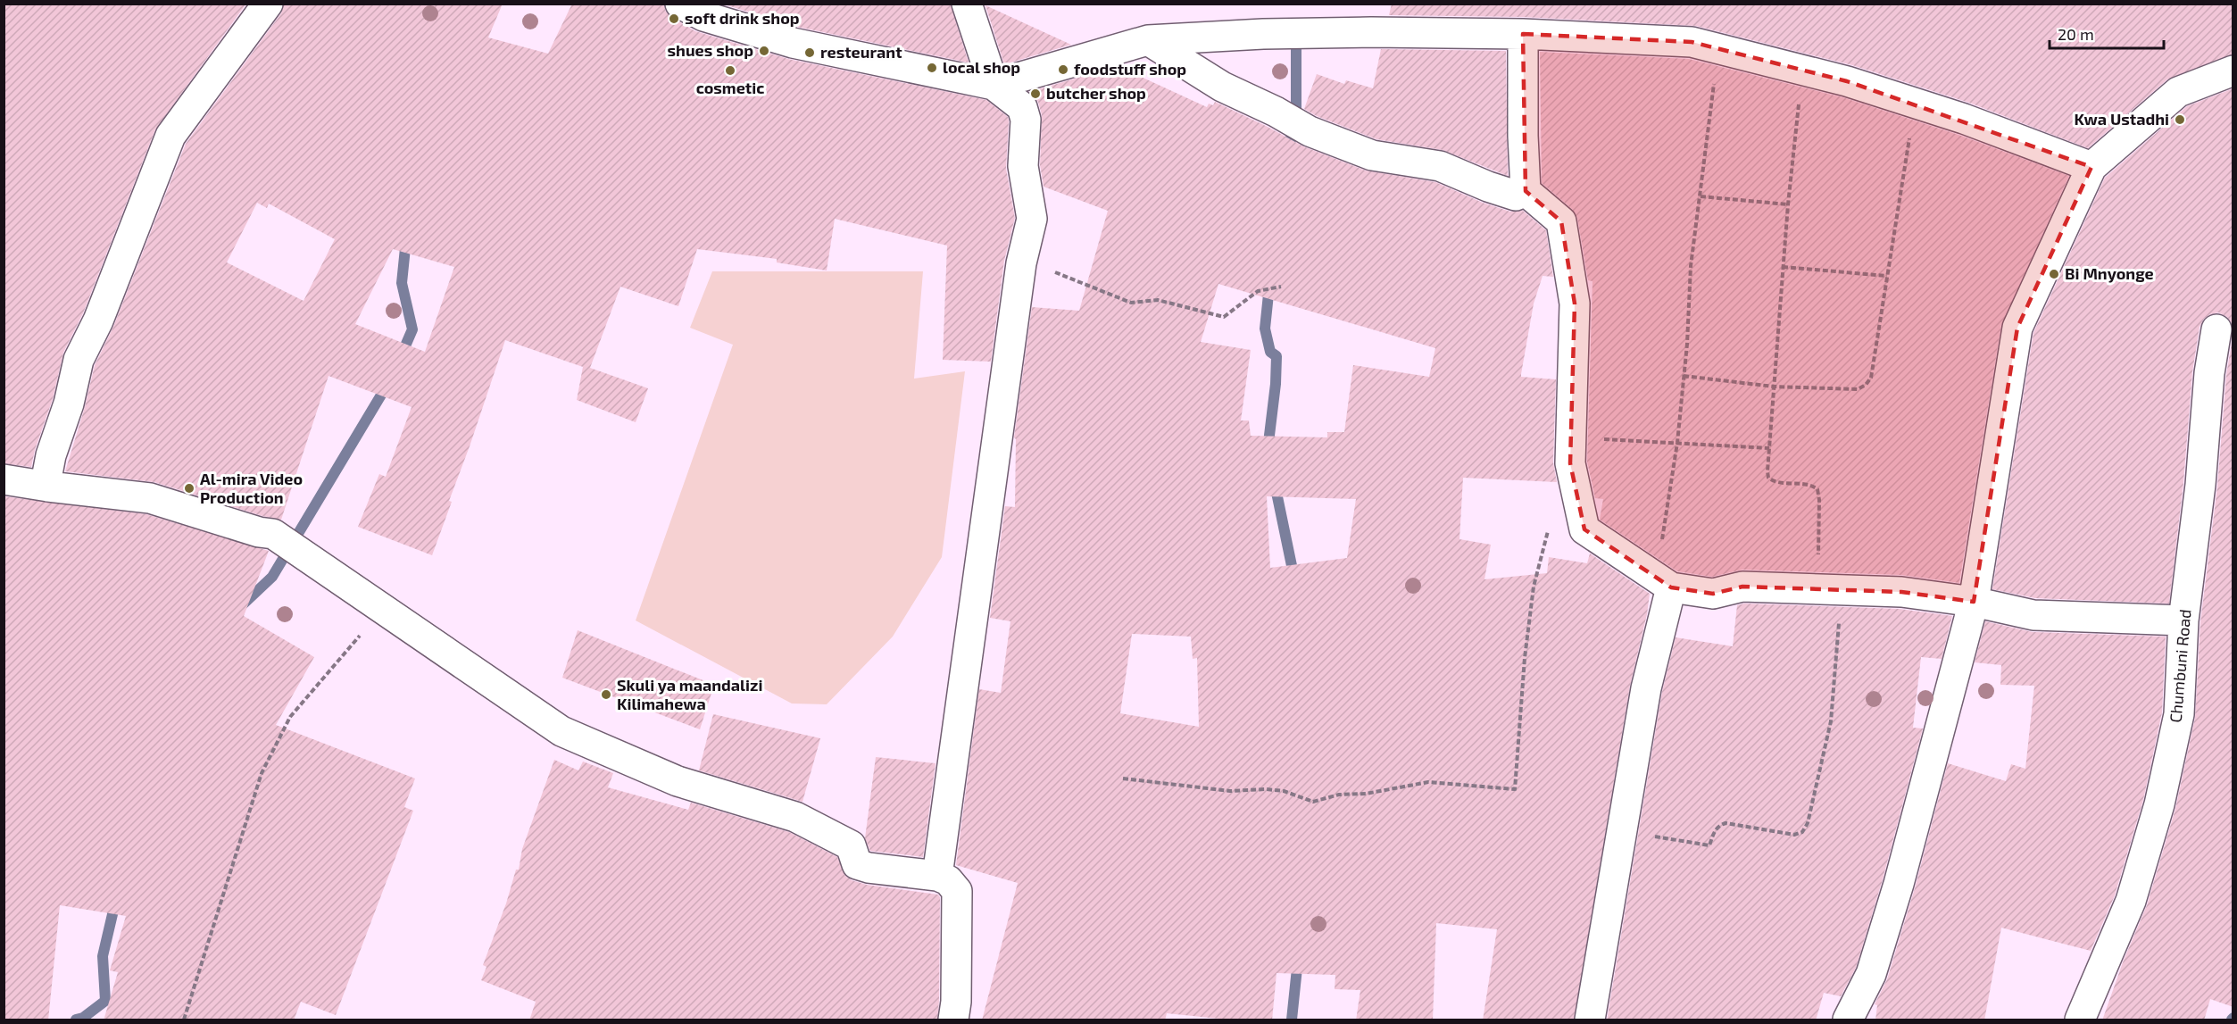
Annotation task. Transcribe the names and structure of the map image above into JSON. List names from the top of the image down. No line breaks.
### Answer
{"streets":{"street":["Chumbuni Road"]},"places":["soft drink shop","shues shop","resteurant","local shop","foodstuff shop","cosmetic","butcher shop","Kwa Ustadhi","Bi Mnyonge","Al-mira Video Production","Skuli ya maandalizi Kilimahewa"],"scale_bar":"20 m"}
